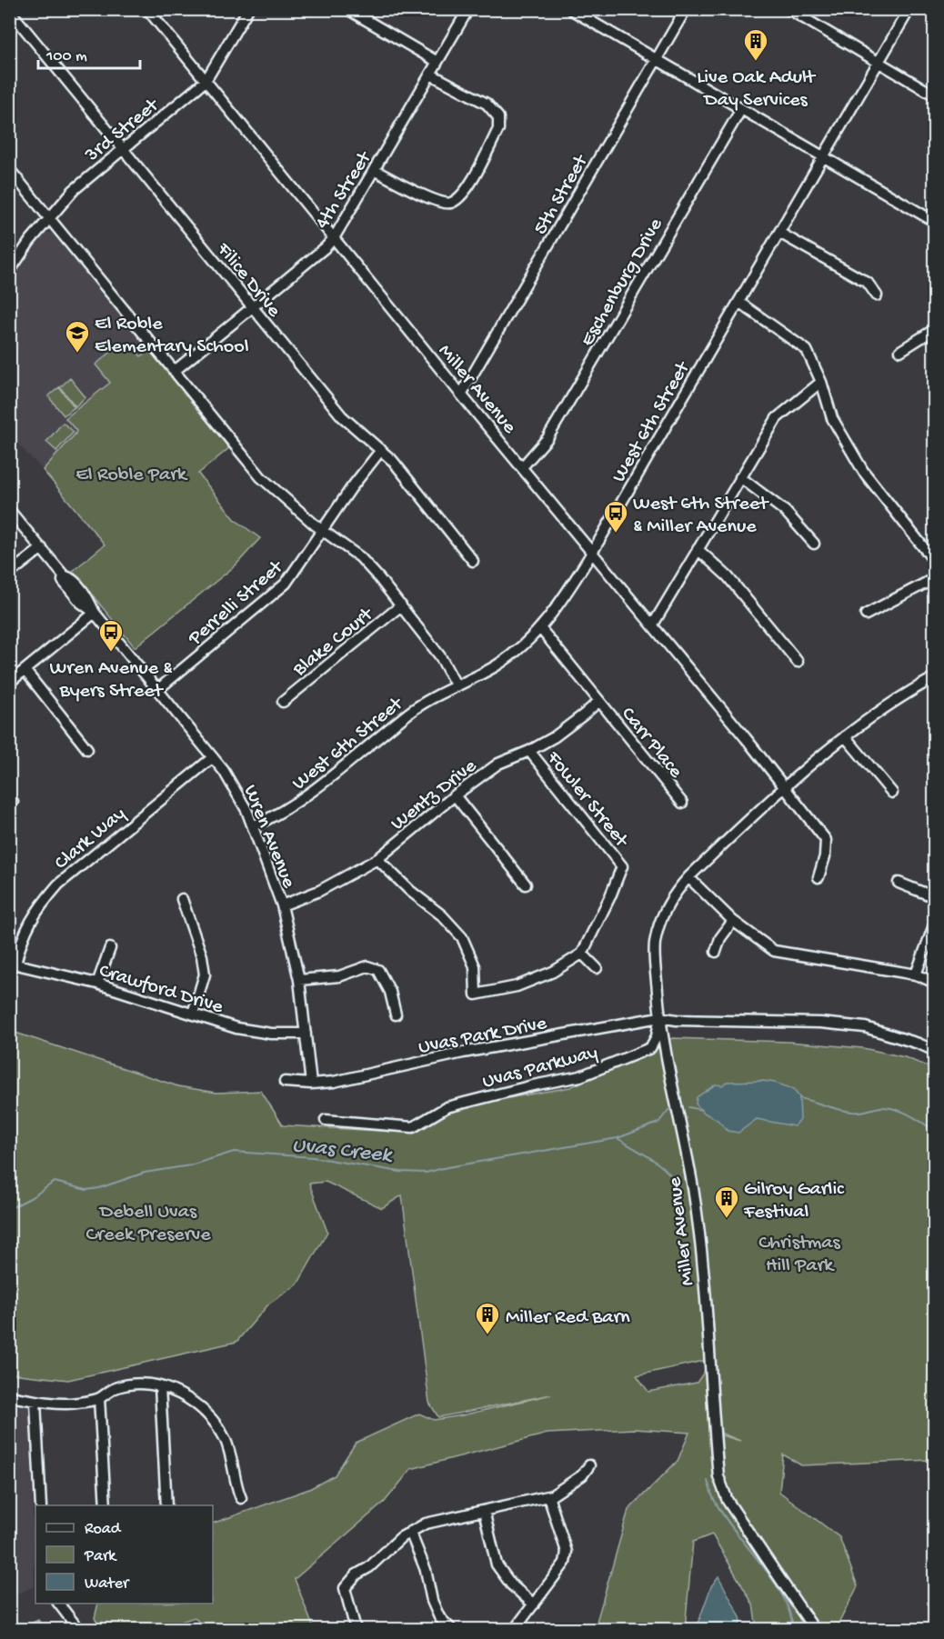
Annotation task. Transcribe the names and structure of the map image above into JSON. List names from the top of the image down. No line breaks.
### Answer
{"streets":{"street":["3rd Street","4th Street","5th Street","Filice Drive","Eschenburg Drive","Miller Avenue","West 6th Street","Perrelli Street","Blake Court","Carr Place","Wentz Drive","Fowler Street","Wren Avenue","Clark Way","Crawford Drive","Uvas Park Drive","Uvas Parkway"]},"crossings":[["3rd Street","Filice Drive"],["3rd Street","Miller Avenue"],["4th Street","Filice Drive"],["4th Street","Miller Avenue"],["5th Street","Miller Avenue"],["Filice Drive","Perrelli Street"],["Eschenburg Drive","Miller Avenue"],["Miller Avenue","West 6th Street"],["Miller Avenue","Uvas Park Drive"],["Miller Avenue","Uvas Parkway"],["West 6th Street","Carr Place"],["West 6th Street","Wren Avenue"],["Perrelli Street","Wren Avenue"],["Carr Place","Wentz Drive"],["Wentz Drive","Fowler Street"],["Wentz Drive","Wren Avenue"],["Wren Avenue","Clark Way"],["Wren Avenue","Crawford Drive"],["Wren Avenue","Uvas Park Drive"],["Clark Way","Crawford Drive"],["Uvas Park Drive","Uvas Parkway"]],"water":["Uvas Creek"],"parks":["El Roble Park","Debell Uvas Creek Preserve","Christmas Hill Park"],"places":{"building":["Live Oak Adult Day Services","Gilroy Garlic Festival","Miller Red Barn"],"school or university":["El Roble Elementary School"],"bus stop":["West 6th Street & Miller Avenue","Wren Avenue & Byers Street"]},"legend":["Road","Park","Water"],"scale_bar":"100 m"}
